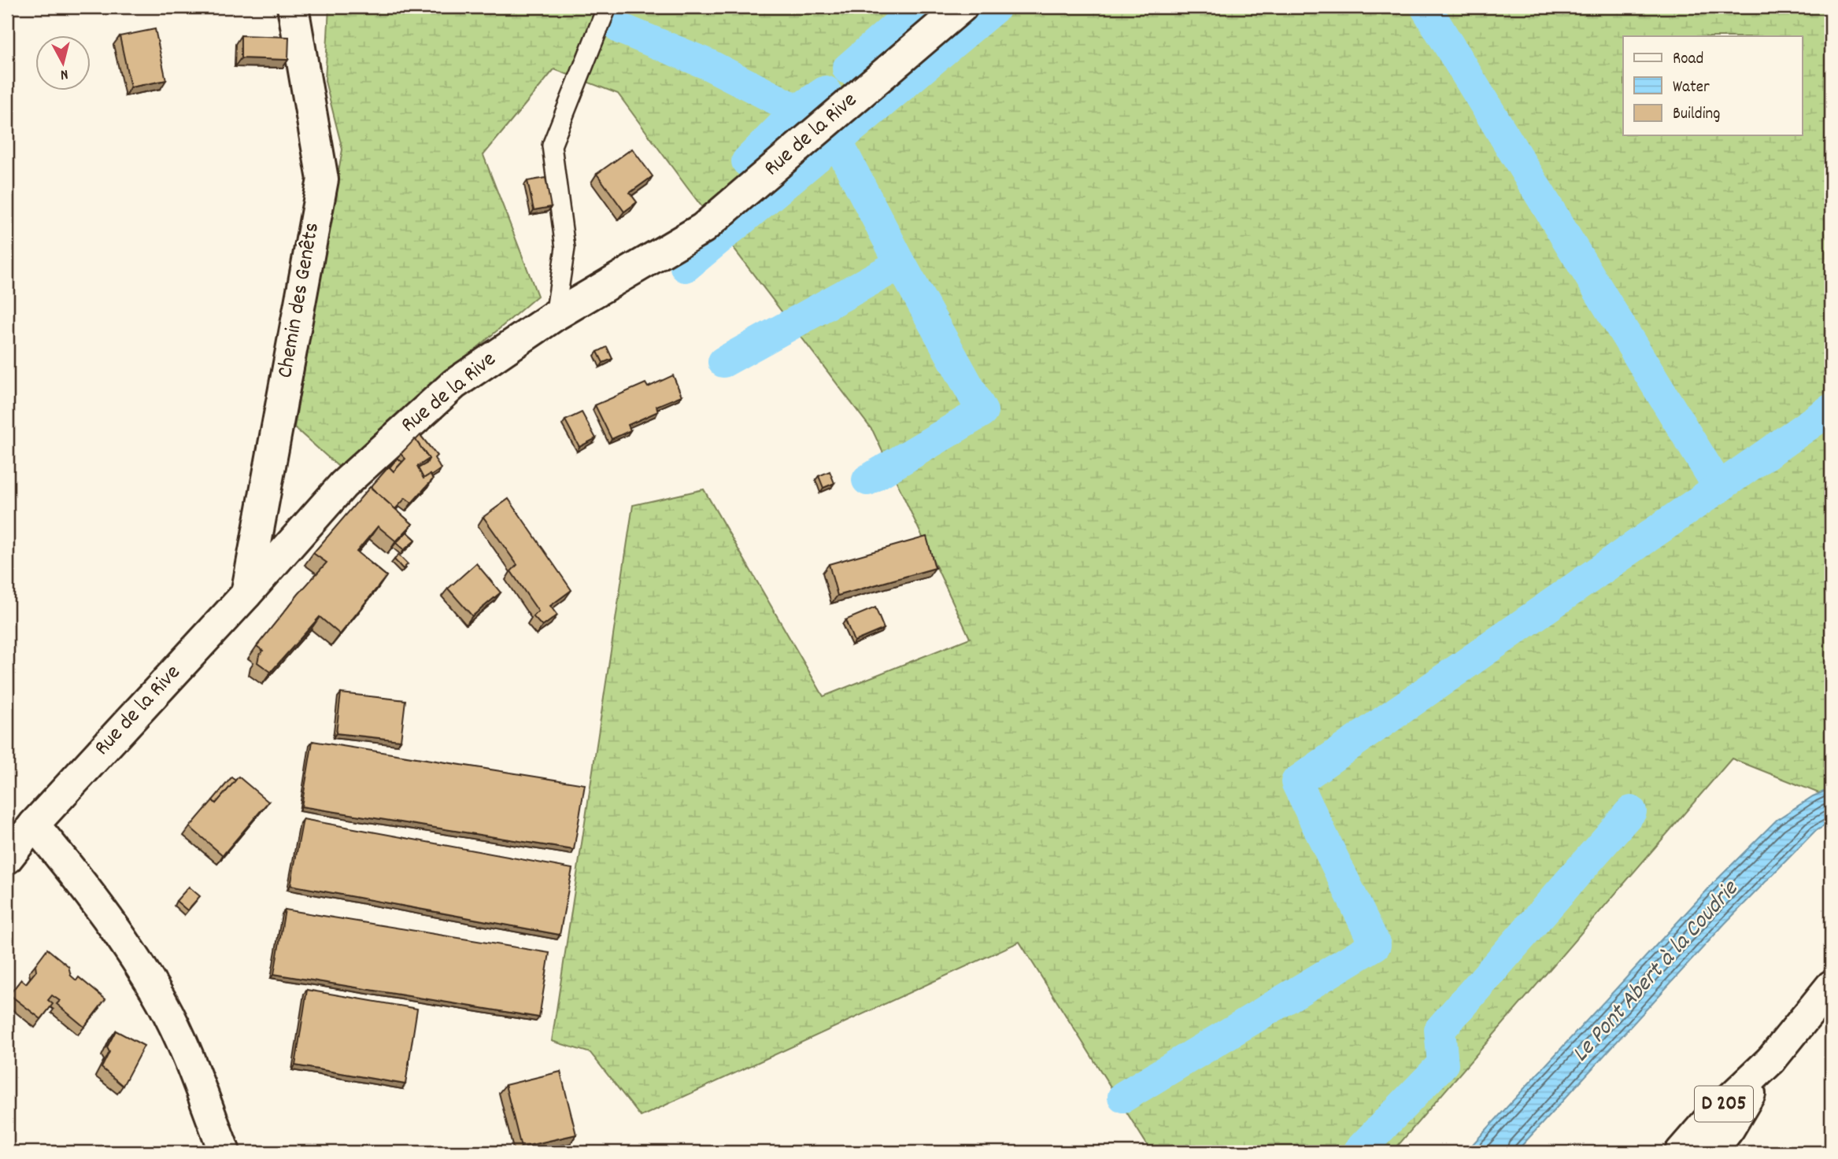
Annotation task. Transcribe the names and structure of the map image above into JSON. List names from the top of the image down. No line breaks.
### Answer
{"streets":{"main road":["Rue de la Rive","Chemin des Genêts","D 205"]},"crossings":[["Rue de la Rive","Chemin des Genêts"]],"water":["Le Pont Abert à la Coudrie"],"legend":["Road","Water","Building"],"north":"bottom"}
